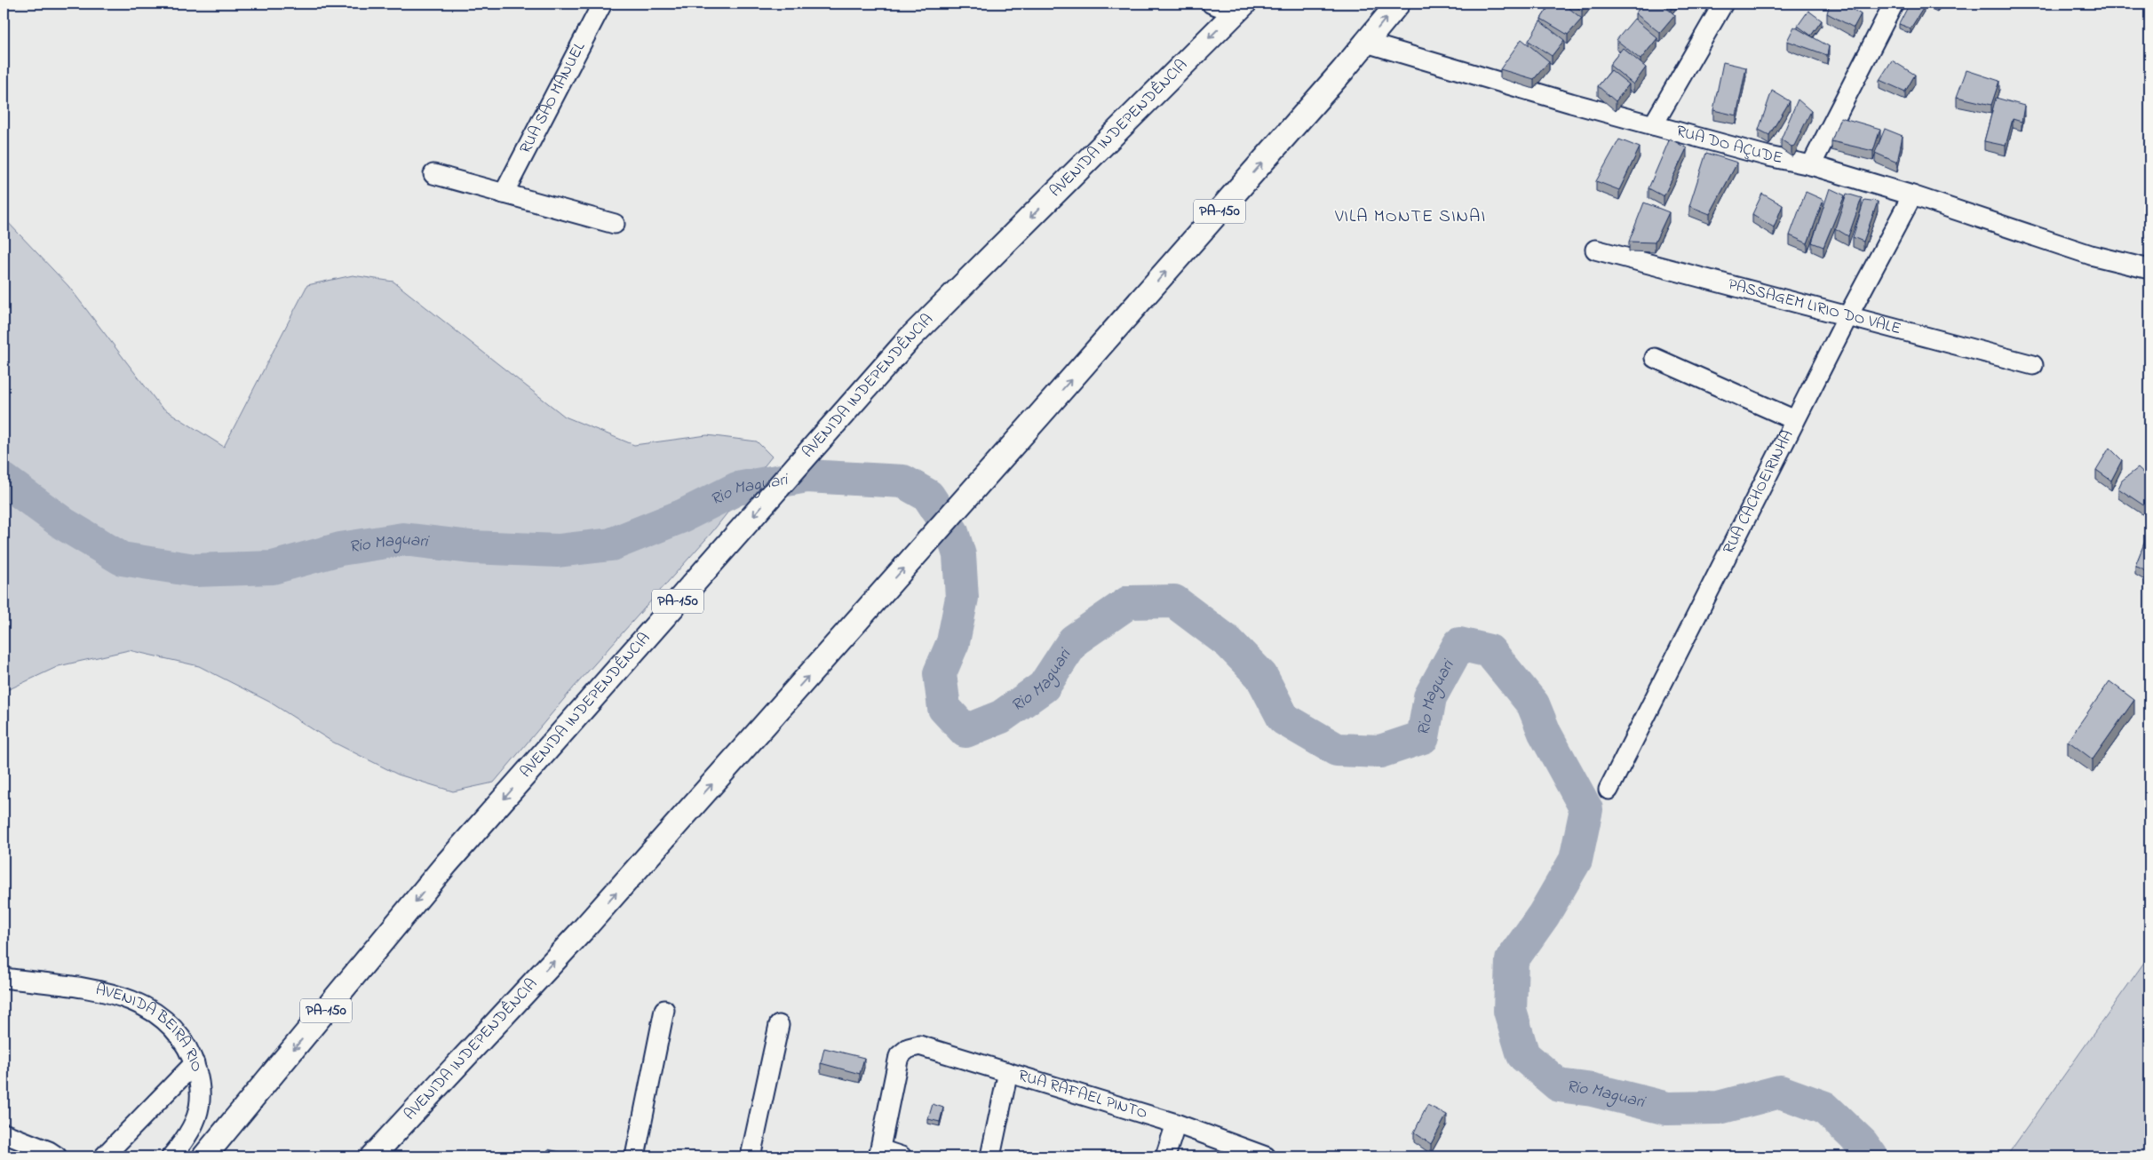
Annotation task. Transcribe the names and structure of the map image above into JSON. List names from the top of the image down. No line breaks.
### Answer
{"streets":{"main road":["AVENIDA INDEPENDÊNCIA","PA-150"],"street":["RUA SÃO MANUEL","RUA DO AÇUDE","PASSAGEM LIRIO DO VALE","RUA CACHOEIRINHA","AVENIDA BEIRA RIO","RUA RAFAEL PINTO"]},"crossings":[["AVENIDA INDEPENDÊNCIA","RUA DO AÇUDE"],["RUA DO AÇUDE","RUA CACHOEIRINHA"],["PASSAGEM LIRIO DO VALE","RUA CACHOEIRINHA"]],"districts":["VILA MONTE SINAI"],"water":["Rio Maguari"]}
